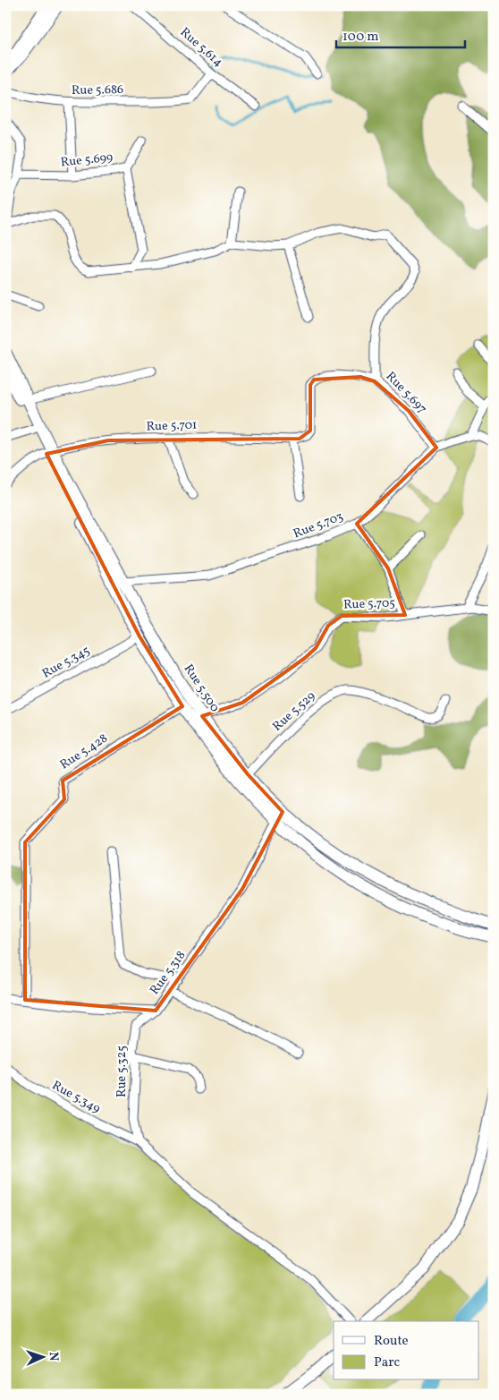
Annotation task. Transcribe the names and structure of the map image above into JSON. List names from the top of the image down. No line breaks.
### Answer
{"streets":{"main road":["Rue 5.500"],"street":["Rue 5.614","Rue 5.686","Rue 5.699","Rue 5.697","Rue 5.701","Rue 5.703","Rue 5.705","Rue 5.345","Rue 5.529","Rue 5.428","Rue 5.318","Rue 5.325","Rue 5.349"]},"crossings":[["Rue 5.614","Rue 5.686"],["Rue 5.697","Rue 5.703"],["Rue 5.701","Rue 5.500"],["Rue 5.703","Rue 5.500"],["Rue 5.705","Rue 5.500"],["Rue 5.345","Rue 5.500"],["Rue 5.500","Rue 5.529"],["Rue 5.500","Rue 5.428"],["Rue 5.500","Rue 5.318"],["Rue 5.428","Rue 5.318"],["Rue 5.318","Rue 5.325"],["Rue 5.325","Rue 5.349"]],"legend":["Route","Parc"],"scale_bar":"100 m","north":"right"}
